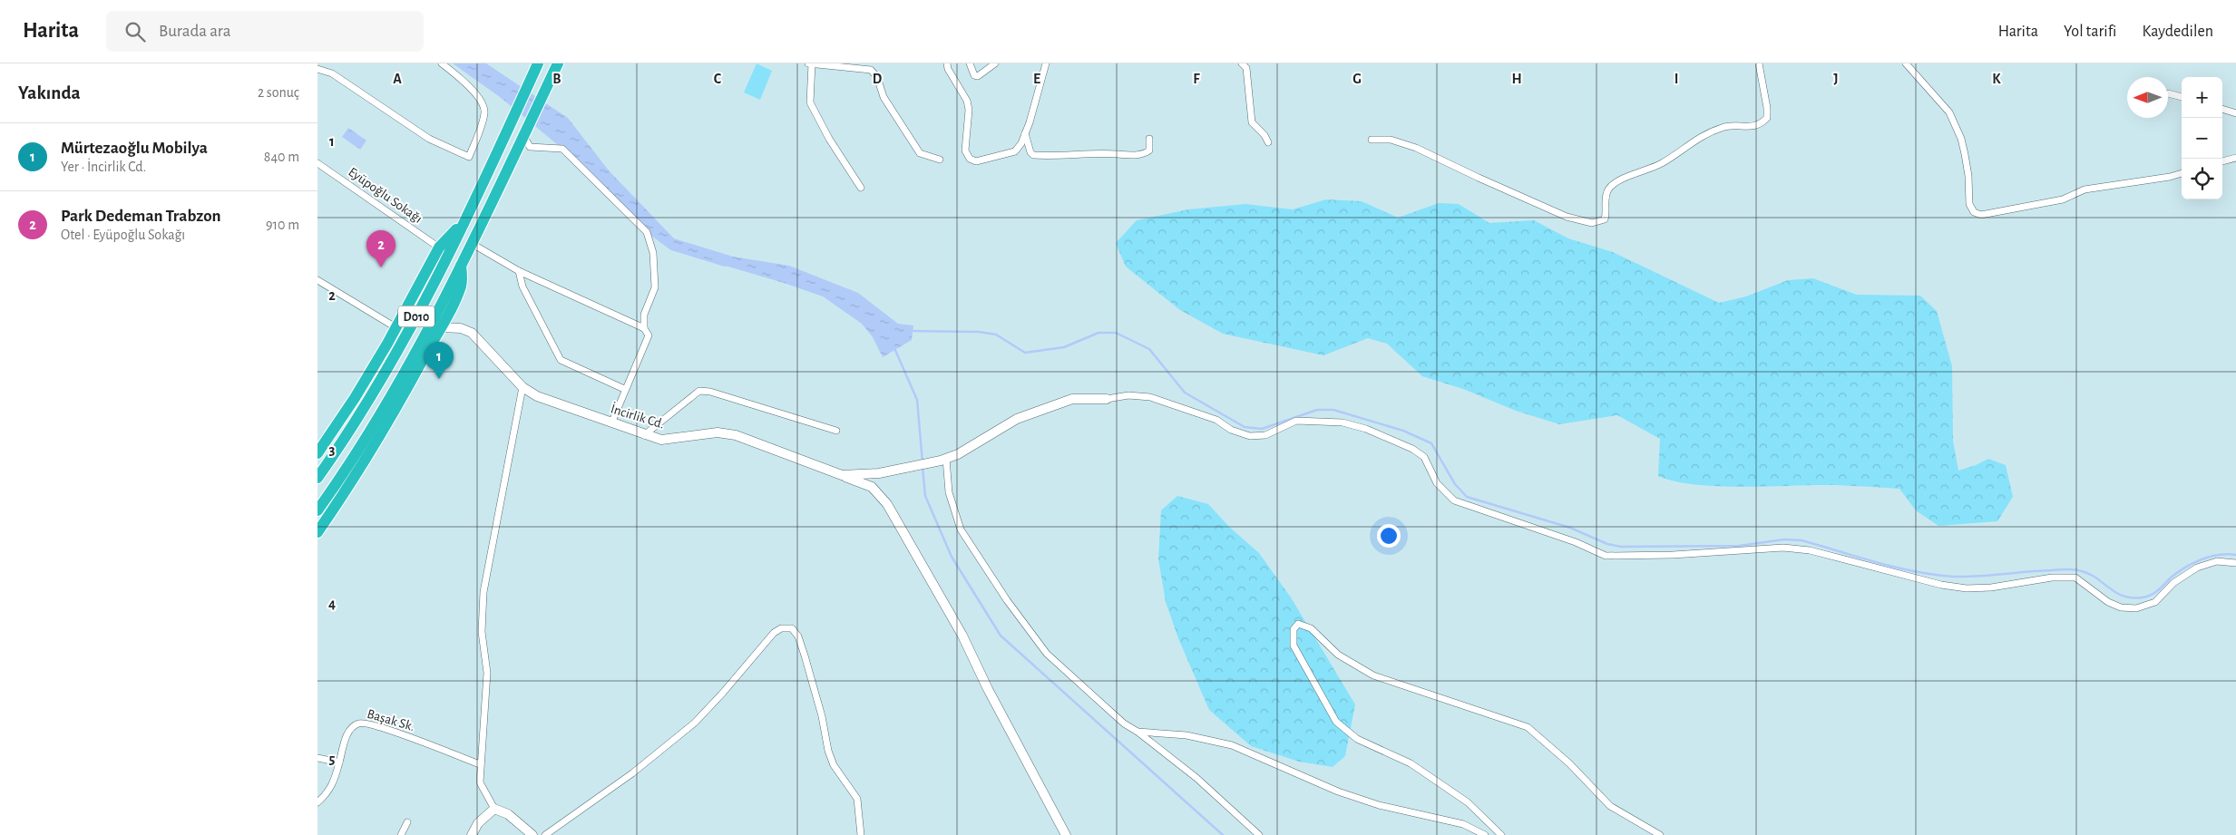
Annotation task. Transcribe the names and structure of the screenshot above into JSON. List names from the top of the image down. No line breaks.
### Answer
{"streets":{"highway":["D010"],"street":["Eyüpoğlu Sokağı","İncirlik Cd.","Başak Sk."]},"north":"left","page":{"header":"Harita","search":"Burada ara","nav":["Harita","Yol tarifi","Kaydedilen"],"heading":["Yakında","2 sonuç"],"map_buttons":["+","−"],"list":[{"mark":"1","name":"Mürtezaoğlu Mobilya","note":"Yer · İncirlik Cd.","value":"840 m"},{"mark":"2","name":"Park Dedeman Trabzon","note":"Otel · Eyüpoğlu Sokağı","value":"910 m"}],"pins":["2","1"]},"grid":{"columns":["A","B","C","D","E","F","G","H","I","J","K"],"rows":["1","2","3","4","5"]}}
